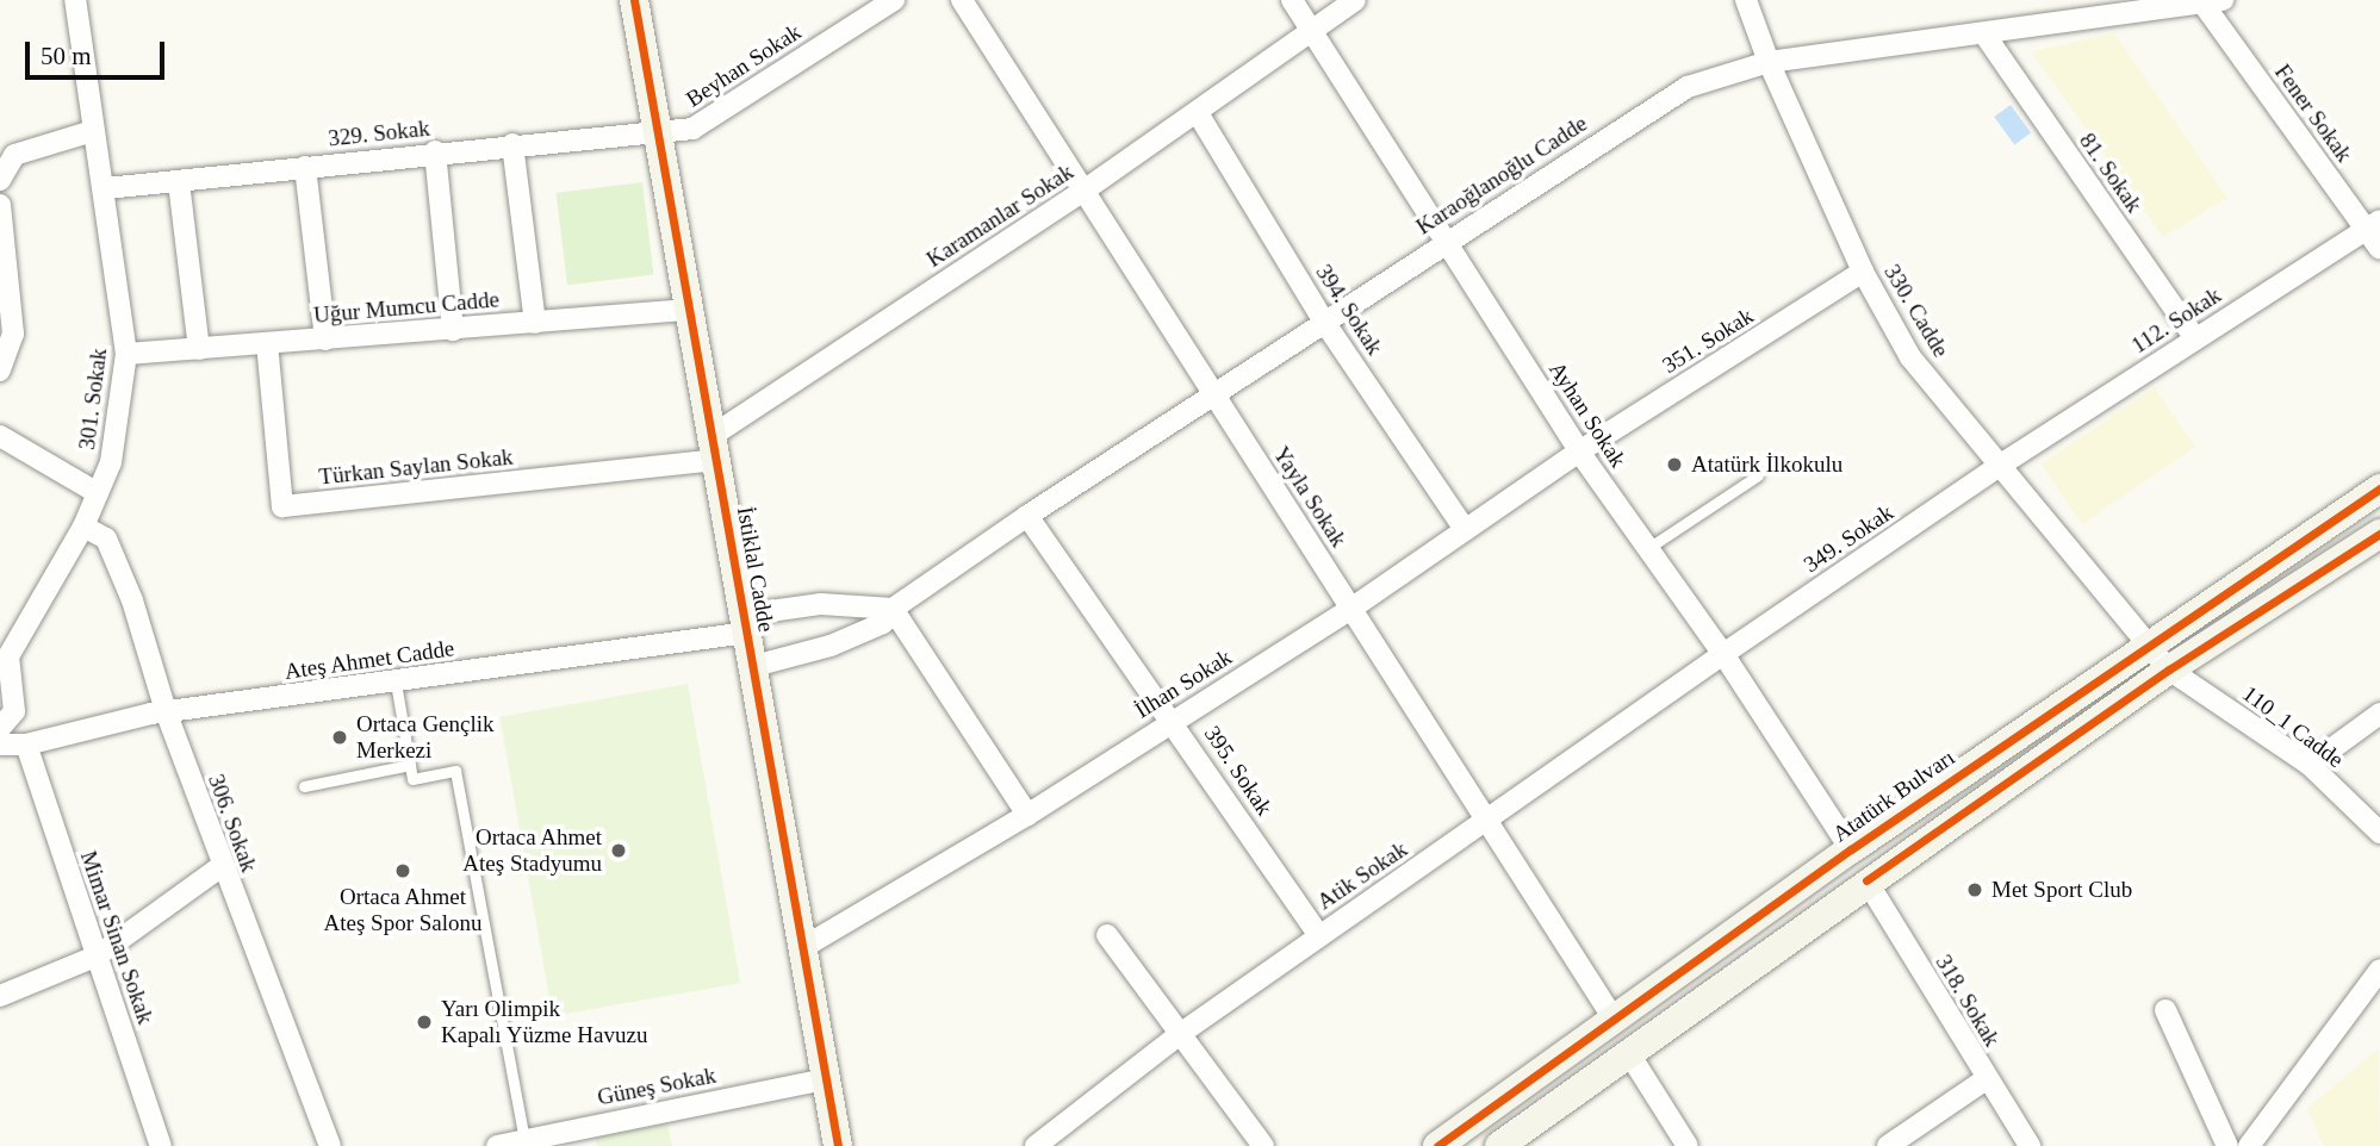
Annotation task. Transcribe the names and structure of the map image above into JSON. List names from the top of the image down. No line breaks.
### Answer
{"streets":{"main road":["İstiklal Cadde","Atatürk Bulvarı"],"street":["Beyhan Sokak","Fener Sokak","329. Sokak","81. Sokak","Karaoğlanoğlu Cadde","Karamanlar Sokak","Uğur Mumcu Cadde","394. Sokak","330. Cadde","112. Sokak","351. Sokak","301. Sokak","Ayhan Sokak","Türkan Saylan Sokak","Yayla Sokak","349. Sokak","Ateş Ahmet Cadde","İlhan Sokak","110_1 Cadde","395. Sokak","306. Sokak","Atik Sokak","Mimar Sinan Sokak","318. Sokak","Güneş Sokak"]},"crossings":[["Beyhan Sokak","329. Sokak"],["Beyhan Sokak","İstiklal Cadde"],["Fener Sokak","Karaoğlanoğlu Cadde"],["Fener Sokak","112. Sokak"],["329. Sokak","301. Sokak"],["329. Sokak","İstiklal Cadde"],["81. Sokak","Karaoğlanoğlu Cadde"],["81. Sokak","112. Sokak"],["Karaoğlanoğlu Cadde","394. Sokak"],["Karaoğlanoğlu Cadde","330. Cadde"],["Karaoğlanoğlu Cadde","Ayhan Sokak"],["Karaoğlanoğlu Cadde","Yayla Sokak"],["Karaoğlanoğlu Cadde","İstiklal Cadde"],["Karaoğlanoğlu Cadde","395. Sokak"],["Karamanlar Sokak","394. Sokak"],["Karamanlar Sokak","Ayhan Sokak"],["Karamanlar Sokak","Türkan Saylan Sokak"],["Karamanlar Sokak","Yayla Sokak"],["Karamanlar Sokak","İstiklal Cadde"],["Uğur Mumcu Cadde","301. Sokak"],["Uğur Mumcu Cadde","Türkan Saylan Sokak"],["Uğur Mumcu Cadde","İstiklal Cadde"],["394. Sokak","İlhan Sokak"],["330. Cadde","112. Sokak"],["330. Cadde","351. Sokak"],["330. Cadde","349. Sokak"],["330. Cadde","110_1 Cadde"],["330. Cadde","Atatürk Bulvarı"],["112. Sokak","349. Sokak"],["351. Sokak","Ayhan Sokak"],["351. Sokak","İlhan Sokak"],["301. Sokak","306. Sokak"],["Ayhan Sokak","349. Sokak"],["Ayhan Sokak","İlhan Sokak"],["Ayhan Sokak","Atatürk Bulvarı"],["Ayhan Sokak","Atik Sokak"],["Türkan Saylan Sokak","İstiklal Cadde"],["Yayla Sokak","İlhan Sokak"],["Yayla Sokak","Atatürk Bulvarı"],["Yayla Sokak","Atik Sokak"],["349. Sokak","Atik Sokak"],["İstiklal Cadde","Ateş Ahmet Cadde"],["İstiklal Cadde","İlhan Sokak"],["İstiklal Cadde","Güneş Sokak"],["Ateş Ahmet Cadde","306. Sokak"],["Ateş Ahmet Cadde","Mimar Sinan Sokak"],["İlhan Sokak","395. Sokak"],["110_1 Cadde","Atatürk Bulvarı"],["395. Sokak","Atik Sokak"]],"places":["Atatürk İlkokulu","Ortaca Gençlik Merkezi","Ortaca Ahmet Ateş Stadyumu","Ortaca Ahmet Ateş Spor Salonu","Met Sport Club","Yarı Olimpik Kapalı Yüzme Havuzu"],"scale_bar":"50 m"}
